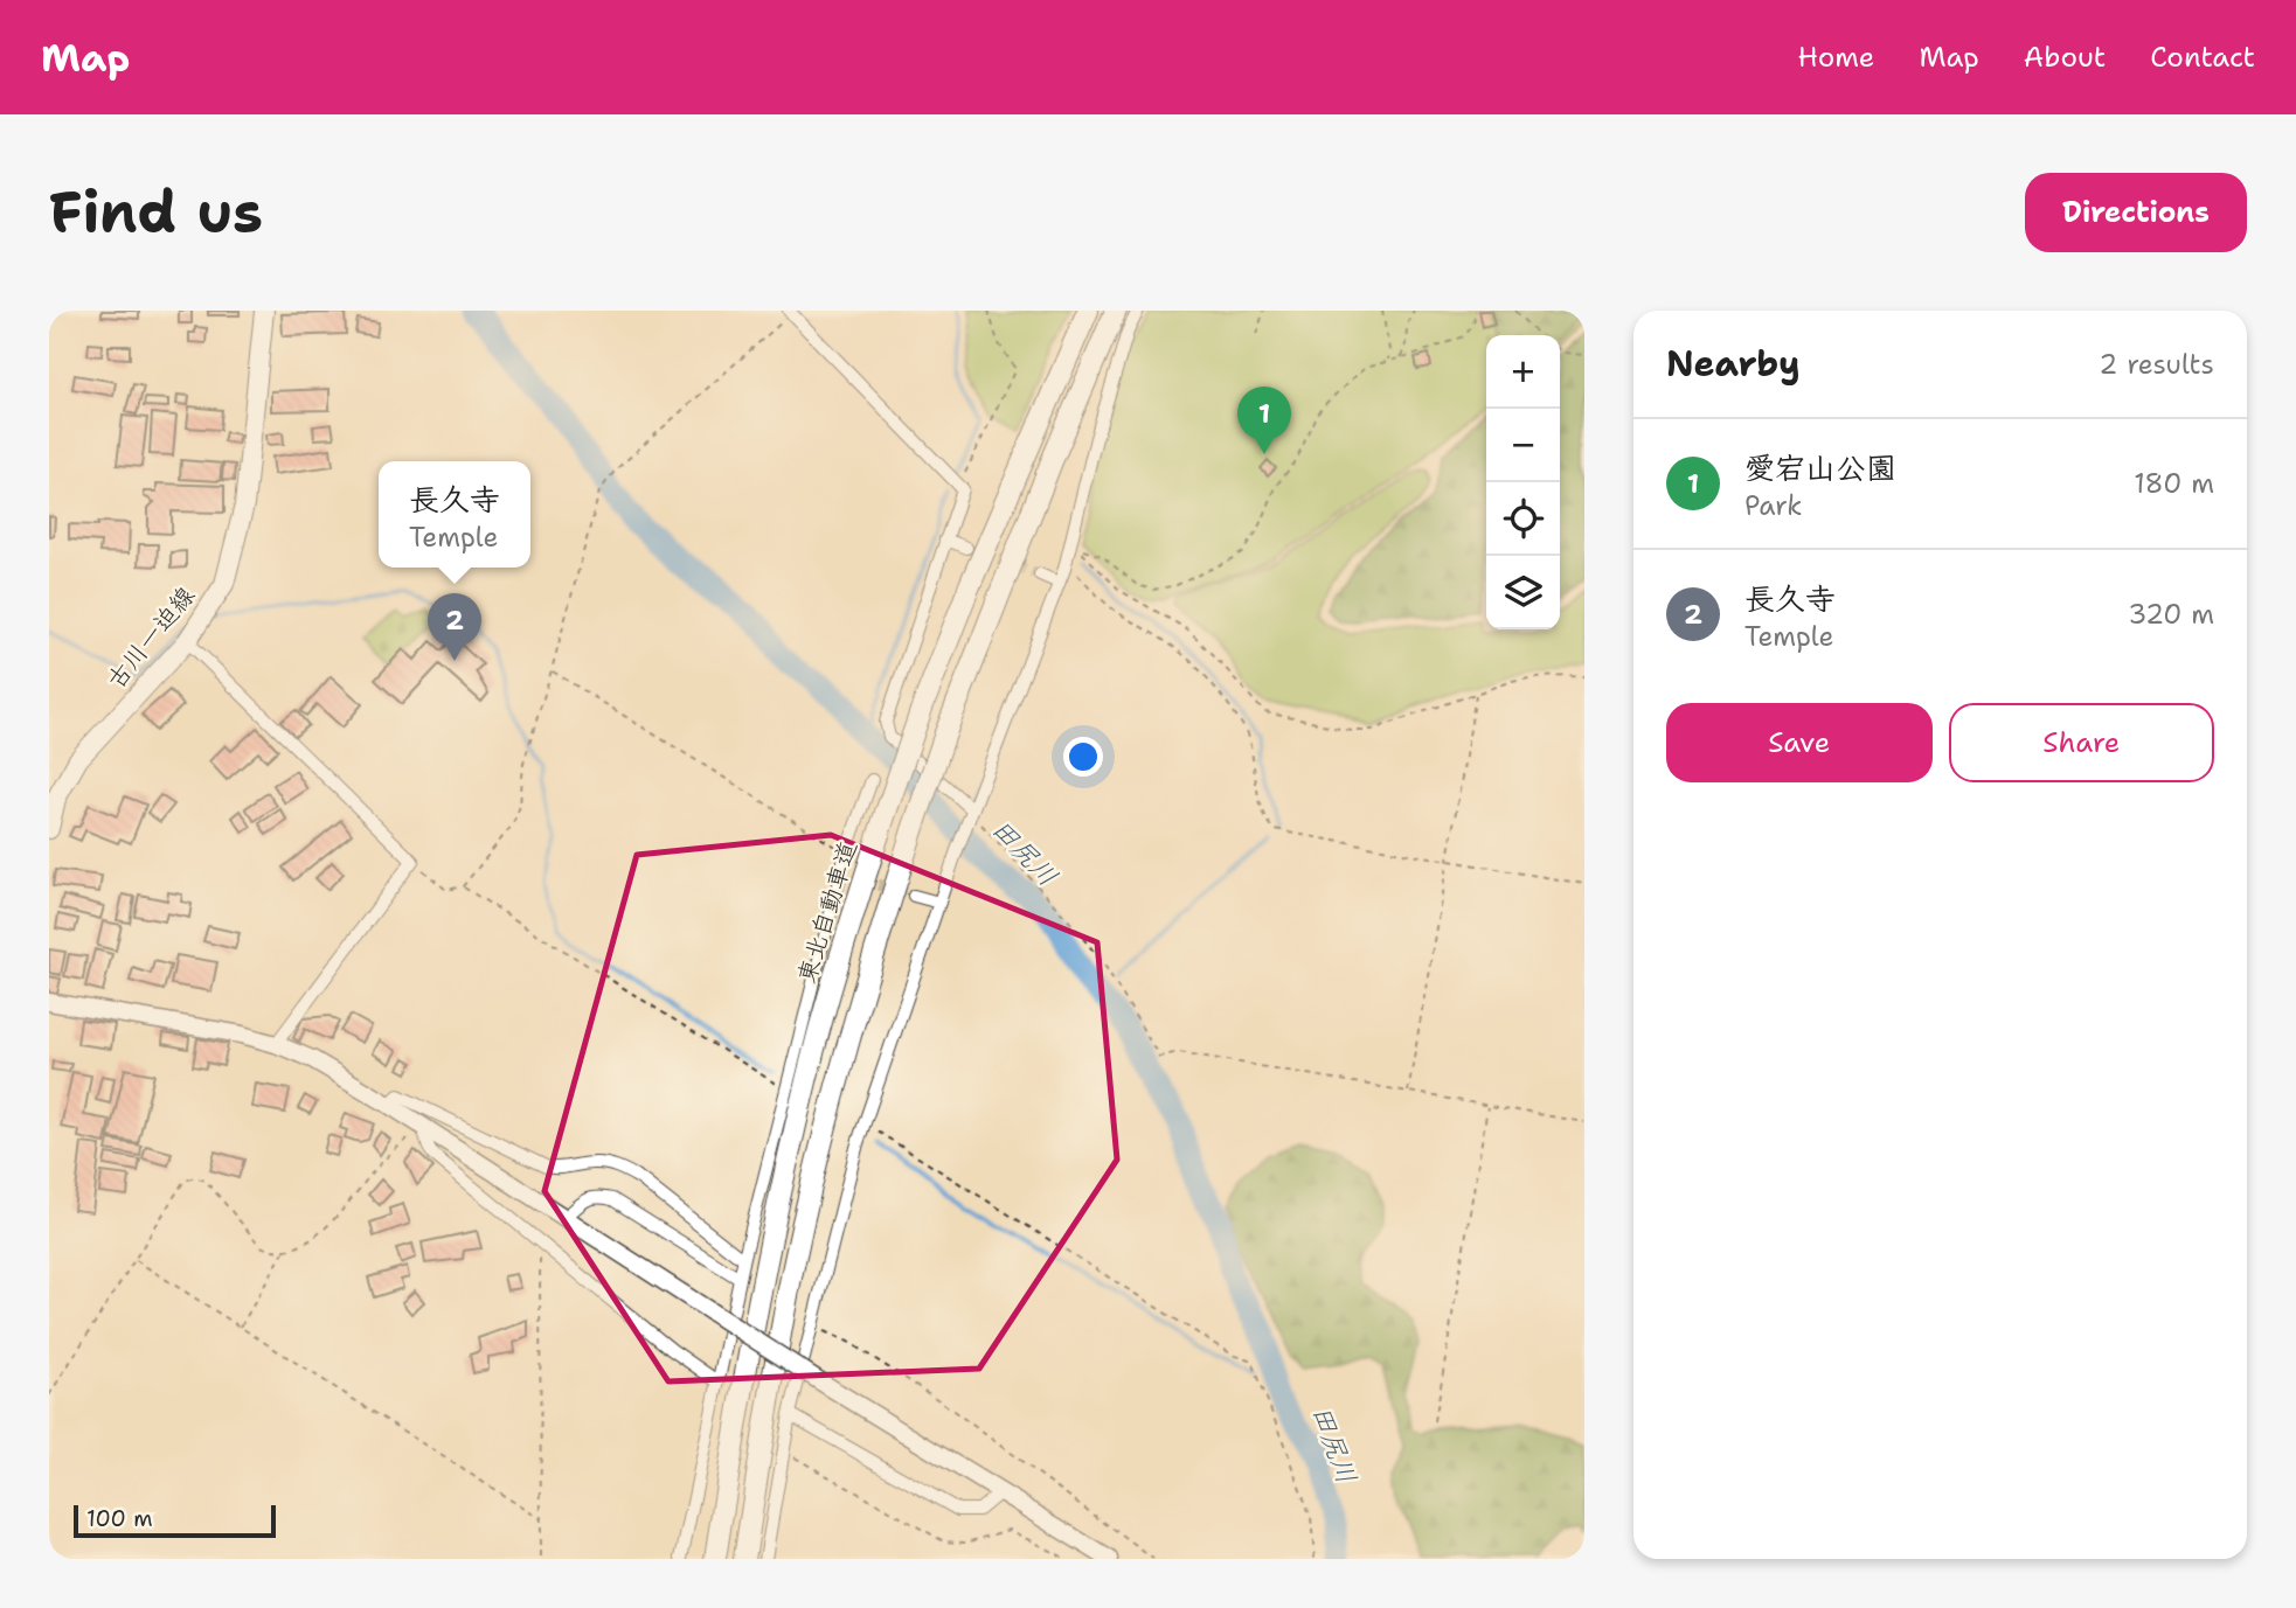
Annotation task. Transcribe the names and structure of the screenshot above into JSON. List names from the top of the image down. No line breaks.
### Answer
{"streets":{"highway":["東北自動車道"],"main road":["古川一迫線"]},"water":["田尻川"],"scale_bar":"100 m","page":{"header":"Map","nav":["Home","Map","About","Contact"],"buttons":["Directions",["Save","Share"]],"title":"Find us","heading":["Nearby","2 results"],"map_buttons":["+","−"],"pins":["1","2"],"list":[{"mark":"1","name":"愛宕山公園","note":"Park","value":"180 m"},{"mark":"2","name":"長久寺","note":"Temple","value":"320 m"}],"popup":["長久寺","Temple"],"scale":"100 m"}}
